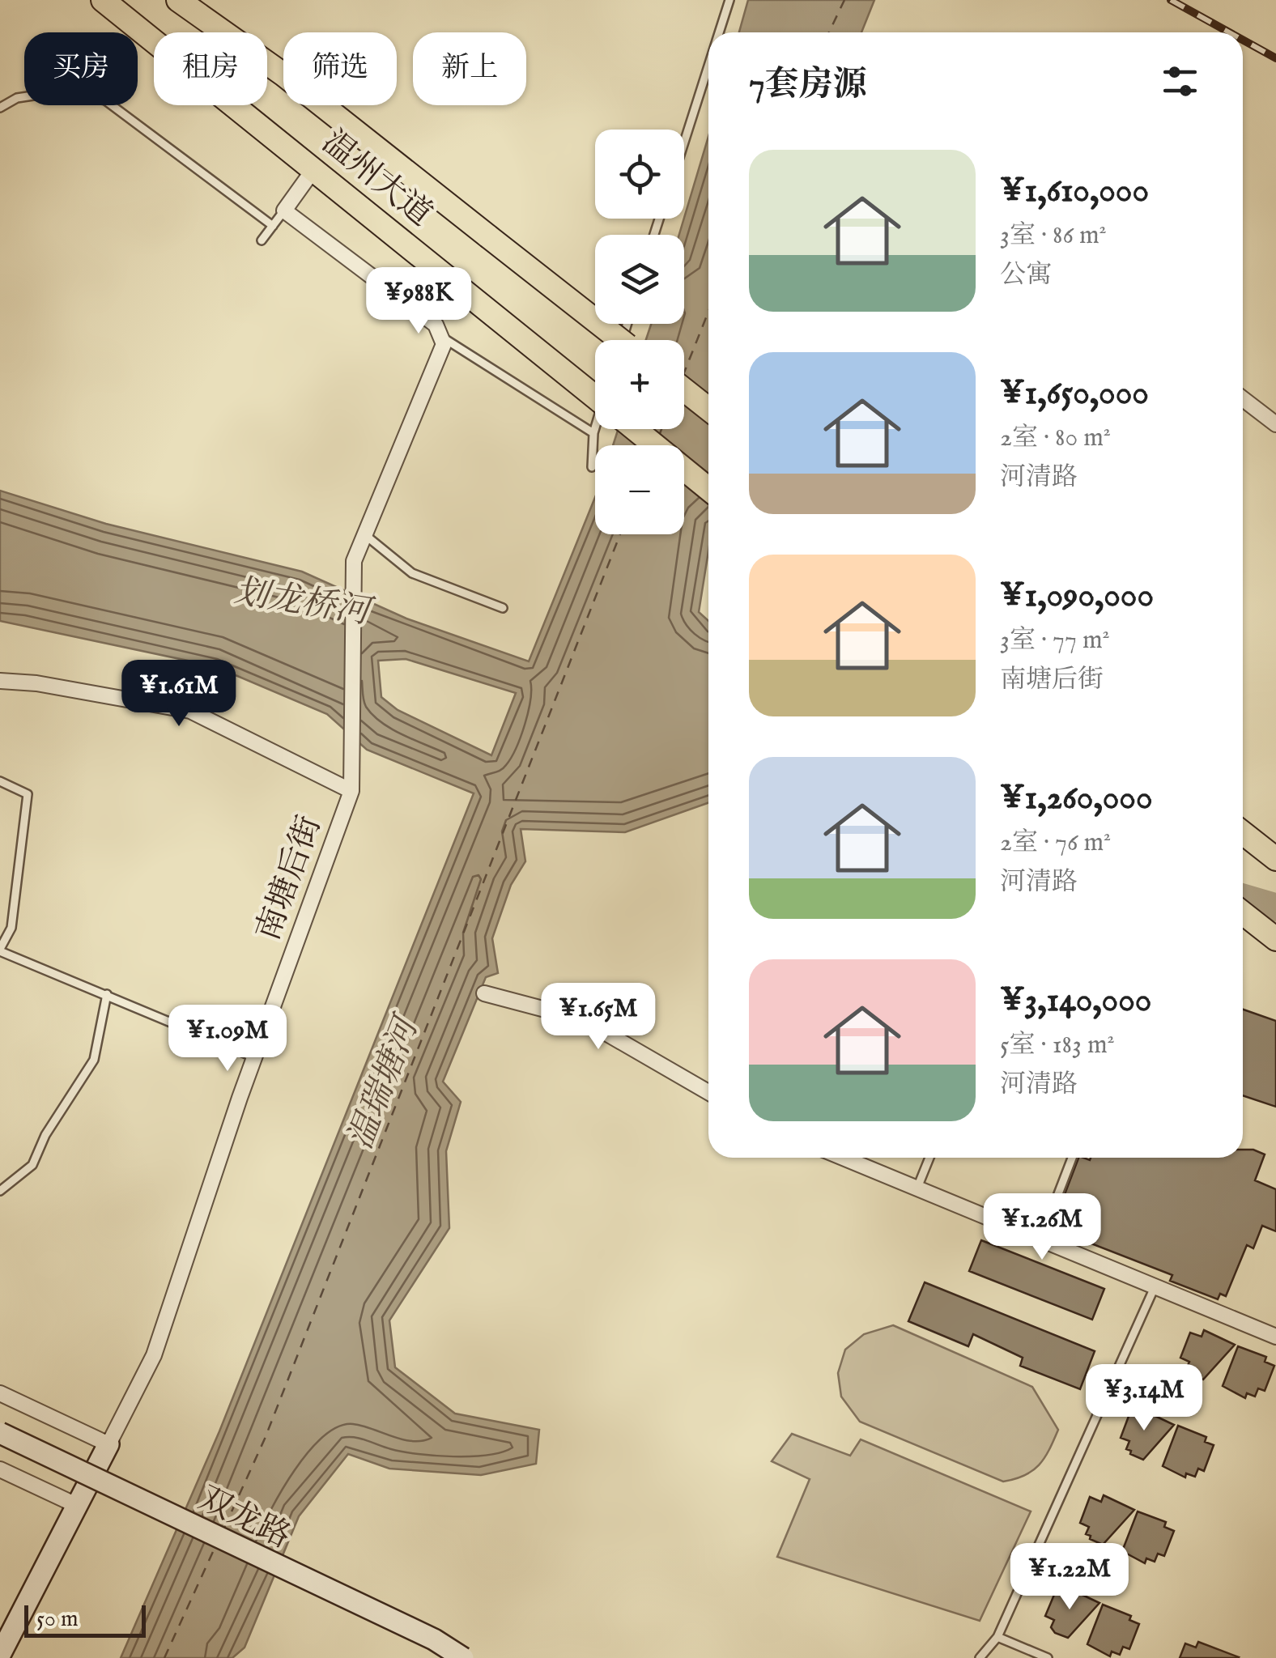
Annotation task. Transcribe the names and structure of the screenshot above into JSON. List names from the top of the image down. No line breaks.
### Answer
{"streets":{"main road":["温州大道","南塘后街","双龙路"]},"water":["划龙桥河","温瑞塘河"],"scale_bar":"50 m","page":{"chip":["买房","租房","筛选","新上"],"heading":"7套房源","map_buttons":["+","−"],"list":[{"name":"¥1,610,000","note":"3室 · 86 m² · 公寓"},{"name":"¥1,650,000","note":"2室 · 80 m² · 河清路"},{"name":"¥1,090,000","note":"3室 · 77 m² · 南塘后街"},{"name":"¥1,260,000","note":"2室 · 76 m² · 河清路"},{"name":"¥3,140,000","note":"5室 · 183 m² · 河清路"}],"price":["¥988K","¥1.61M","¥1.65M","¥1.09M","¥1.26M","¥3.14M","¥1.22M"],"scale":"50 m"}}
